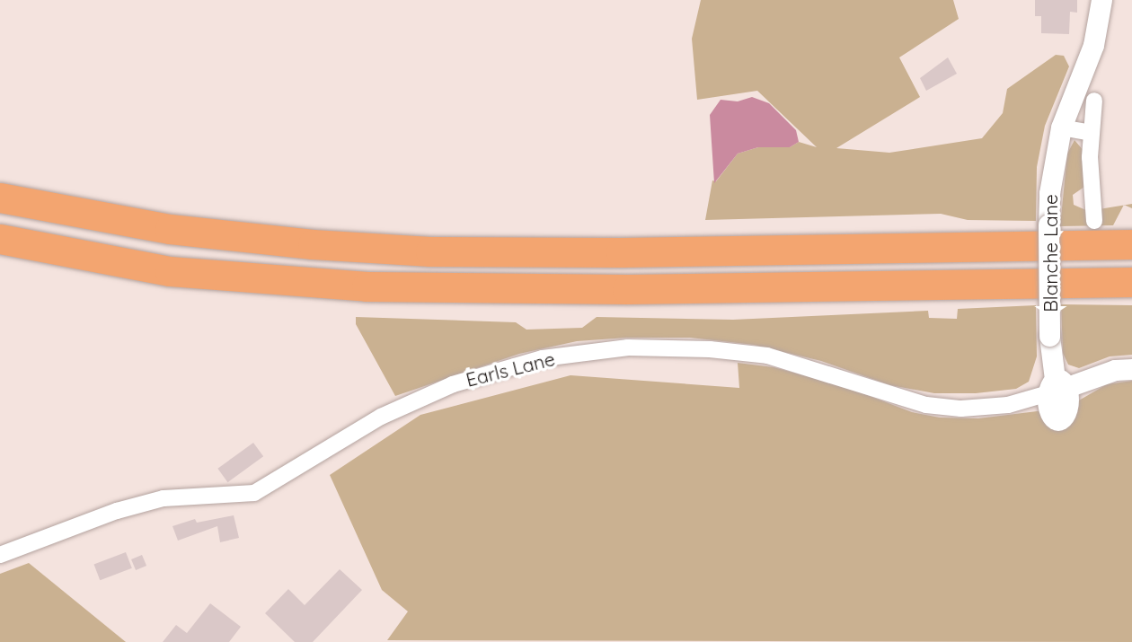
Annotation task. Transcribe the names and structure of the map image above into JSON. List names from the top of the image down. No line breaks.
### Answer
{"streets":{"street":["Blanche Lane","Earls Lane"]},"crossings":[["Blanche Lane","Earls Lane"]]}
